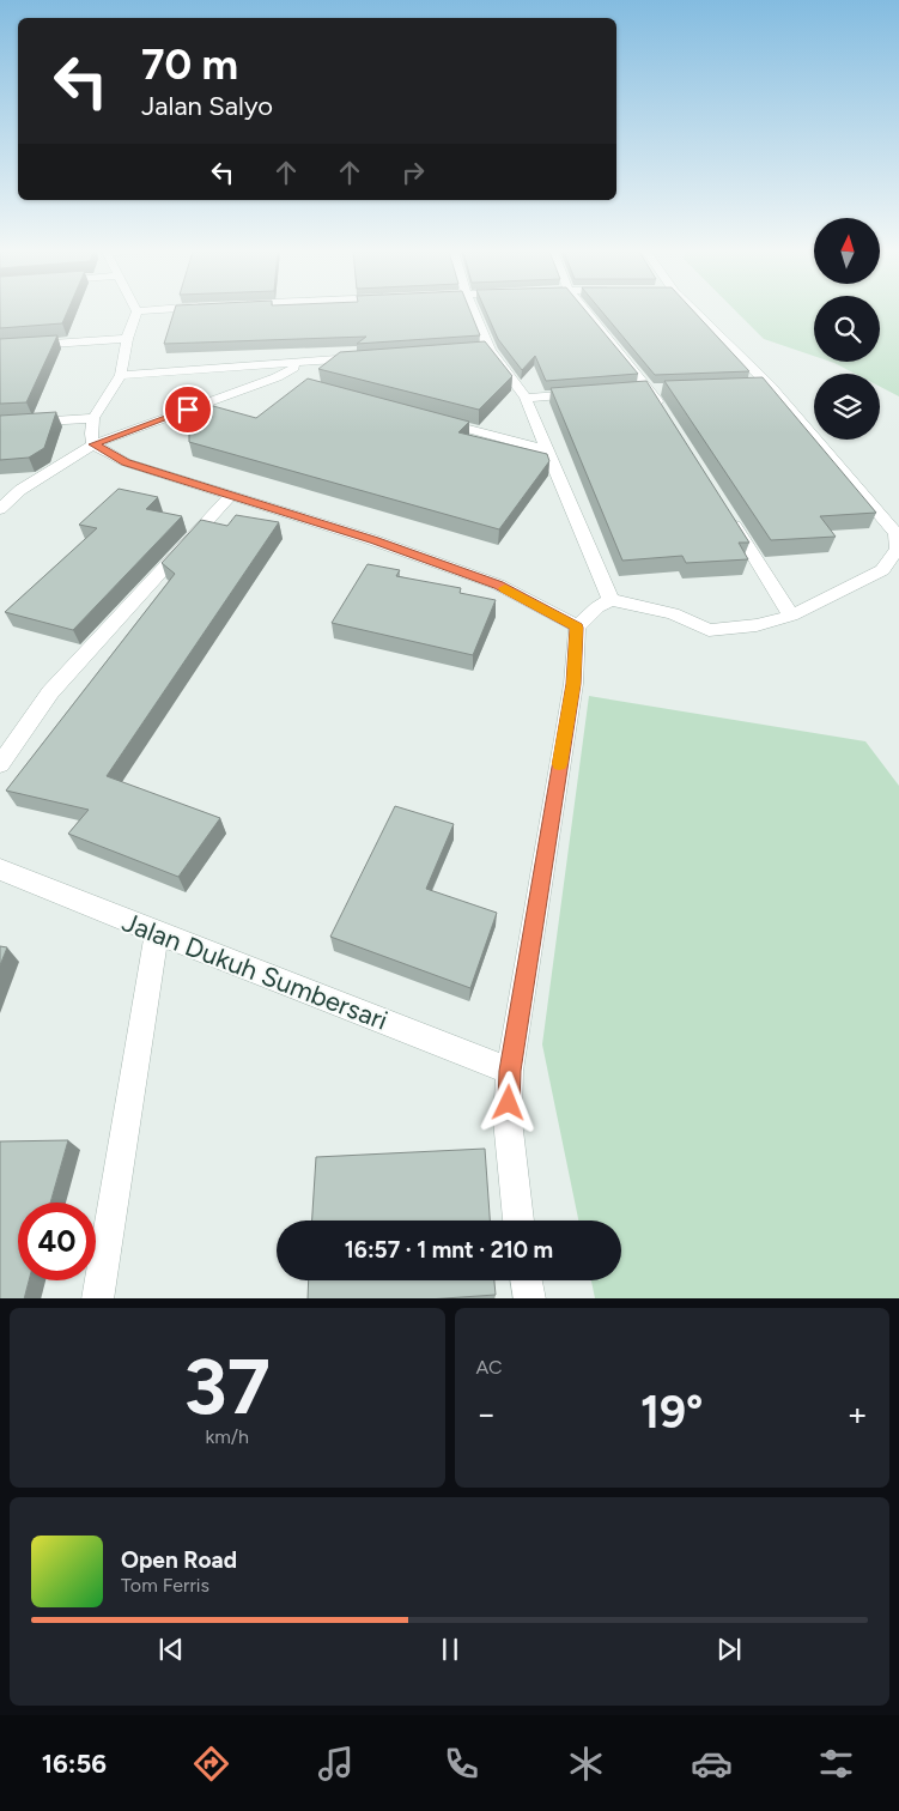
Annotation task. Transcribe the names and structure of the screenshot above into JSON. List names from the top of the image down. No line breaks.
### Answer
{"streets":{"street":["Jalan Dukuh Sumbersari"]},"north":"top","page":{"turn":["70 m","Jalan Salyo"],"limit":"40","trip":"16:57 · 1 mnt · 210 m","tile":[["37","km/h"],"AC"],"heat":["−","19°","+"],"song":["Open Road","Tom Ferris"],"tabs":"16:56"}}
